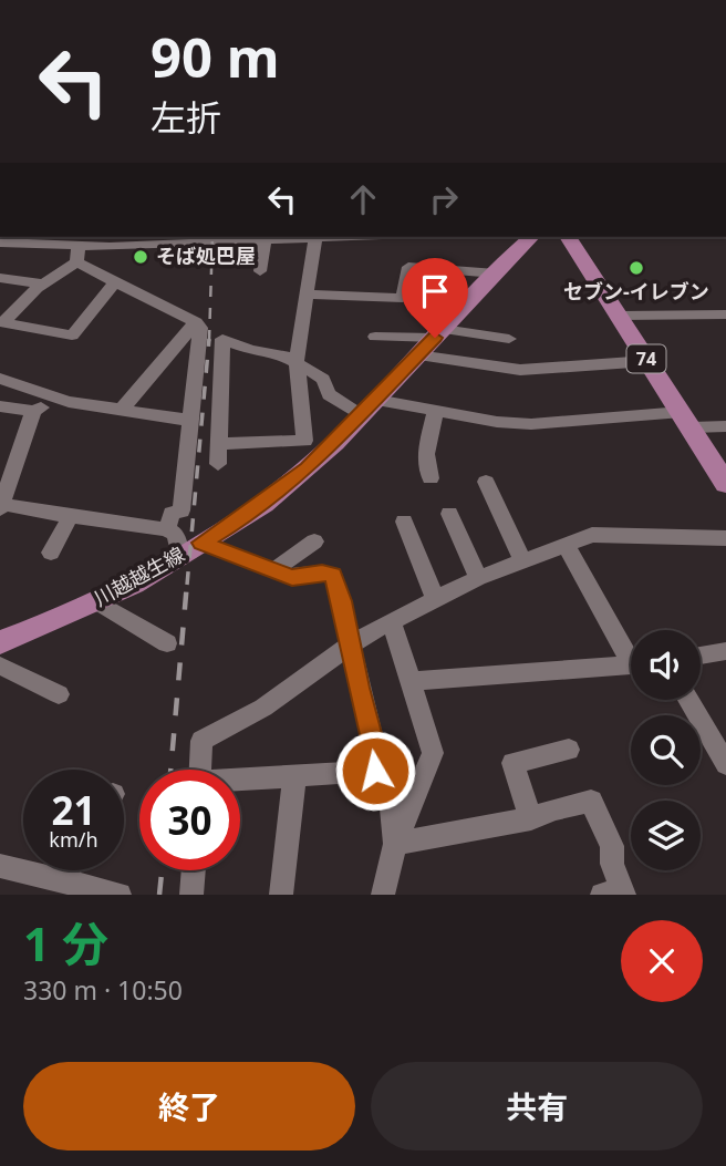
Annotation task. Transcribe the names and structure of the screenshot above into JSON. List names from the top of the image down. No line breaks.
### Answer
{"streets":{"main road":["74","川越越生線"]},"places":["そば処巴屋","セブン-イレブン"],"page":{"turn":["90 m","左折"],"speed":"21 km/h","limit":"30","heading":["1 分","330 m · 10:50"],"buttons":["終了","共有"]}}
